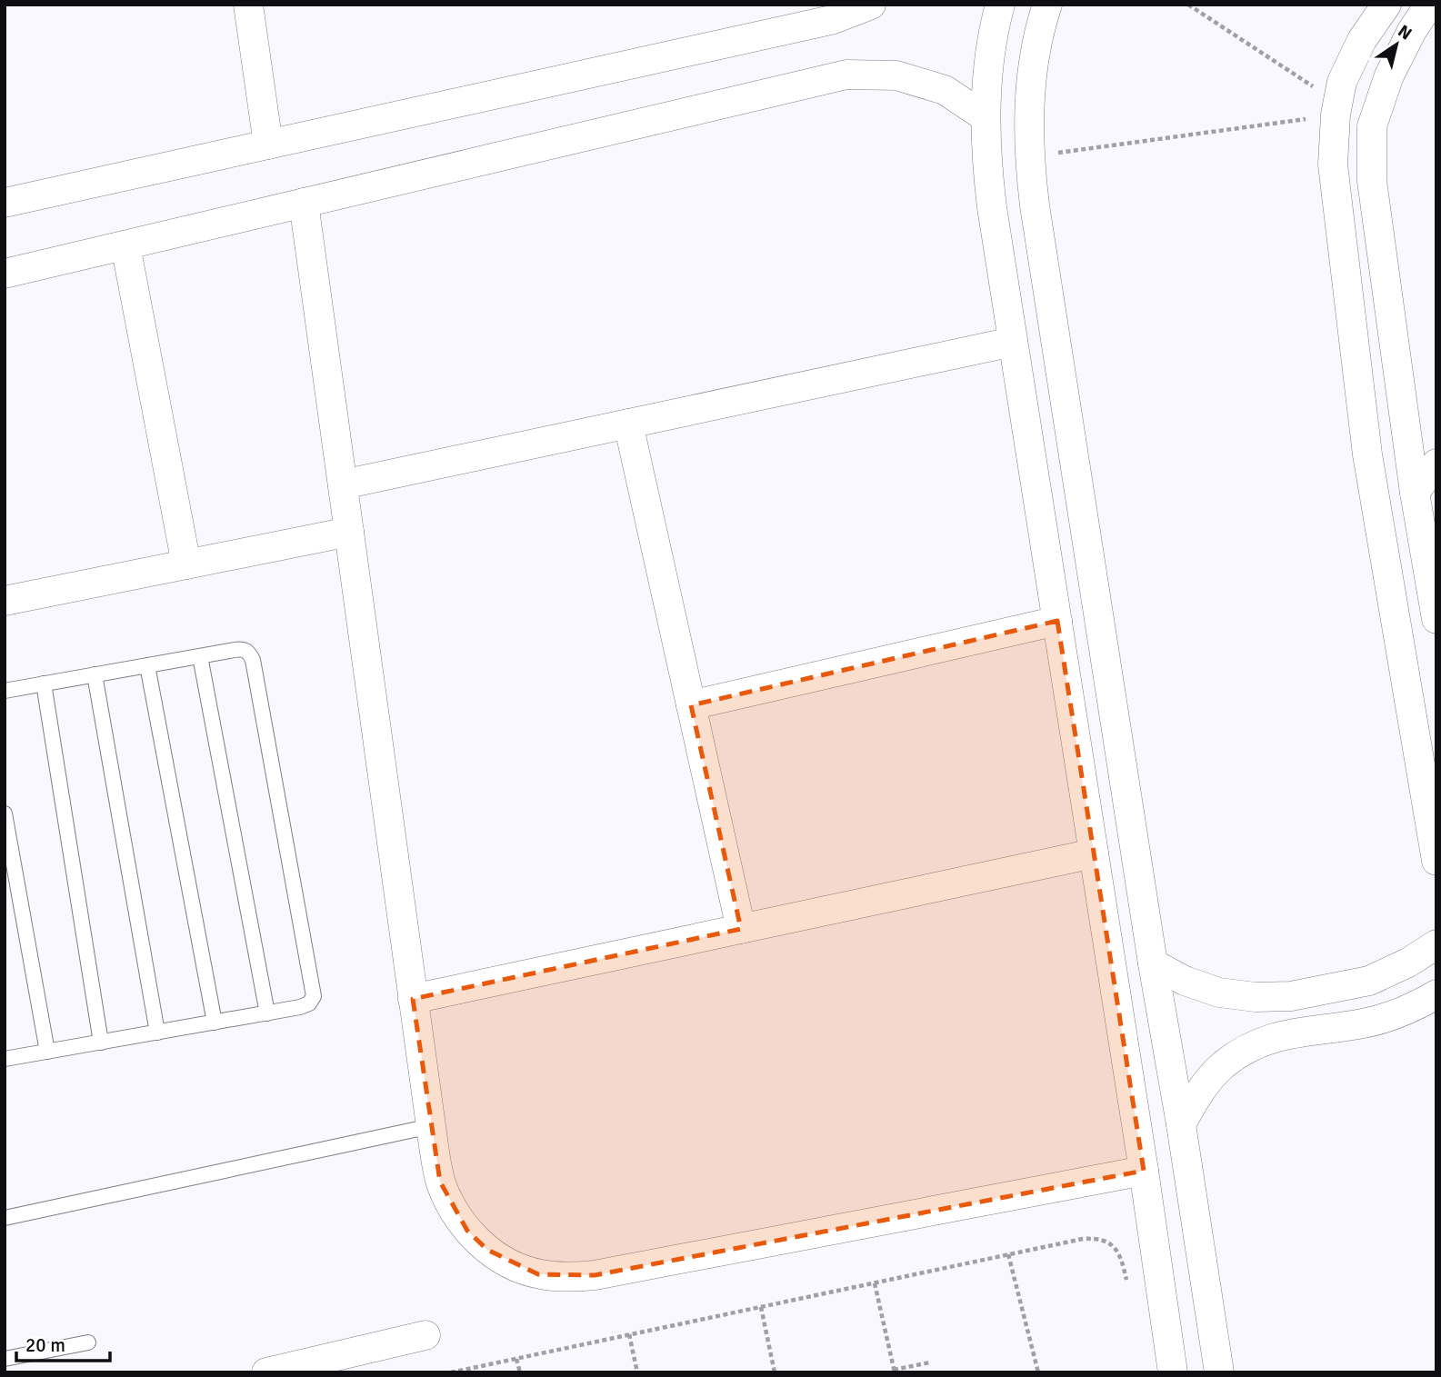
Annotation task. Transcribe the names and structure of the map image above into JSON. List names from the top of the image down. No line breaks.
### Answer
{"scale_bar":"20 m","north":"top right"}
